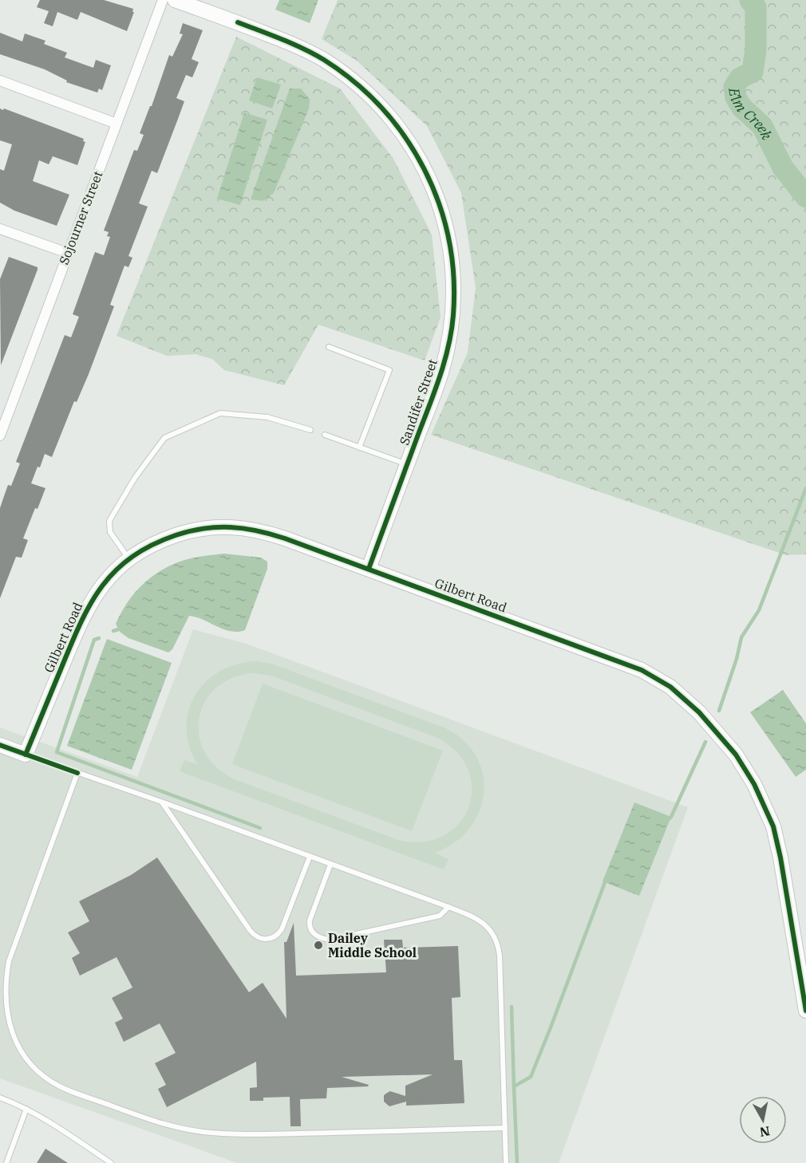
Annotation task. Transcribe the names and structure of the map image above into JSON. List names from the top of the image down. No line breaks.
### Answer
{"streets":{"street":["Sojourner Street","Sandifer Street","Gilbert Road"]},"crossings":[["Sandifer Street","Gilbert Road"]],"water":["Elm Creek"],"places":["Dailey Middle School"],"north":"bottom"}
